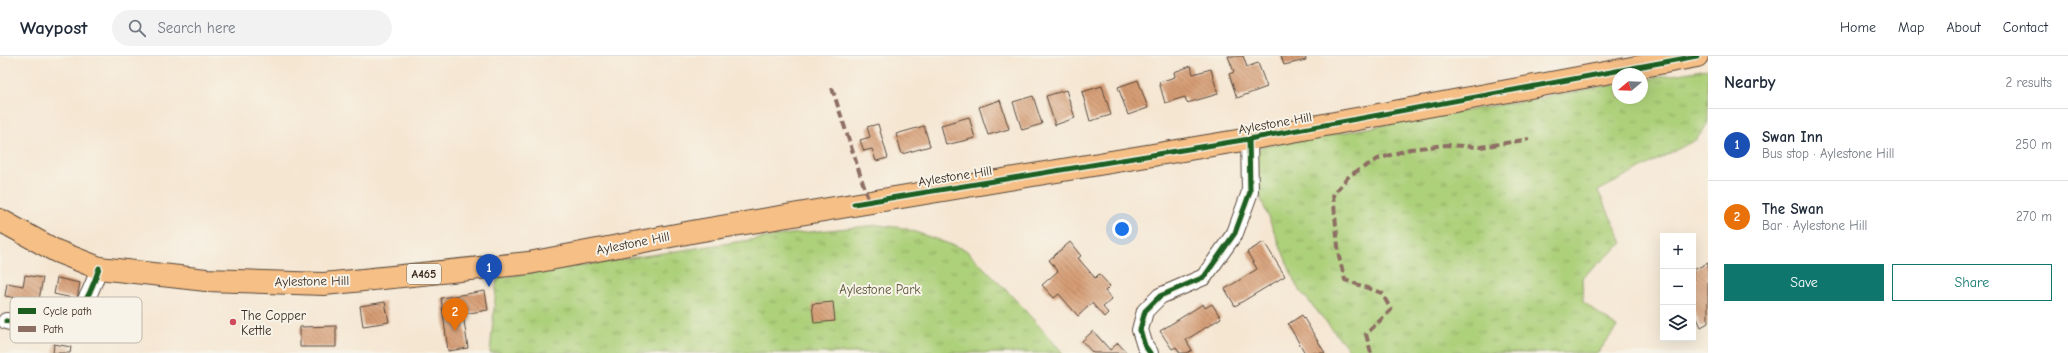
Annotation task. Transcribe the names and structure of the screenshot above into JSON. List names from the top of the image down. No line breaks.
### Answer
{"streets":{"highway":["Aylestone Hill","A465"]},"parks":["Aylestone Park"],"places":["The Copper Kettle"],"legend":["Cycle path","Path"],"north":"left","page":{"header":"Waypost","search":"Search here","nav":["Home","Map","About","Contact"],"heading":["Nearby","2 results"],"list":[{"mark":"1","name":"Swan Inn","note":"Bus stop · Aylestone Hill","value":"250 m"},{"mark":"2","name":"The Swan","note":"Bar · Aylestone Hill","value":"270 m"}],"map_buttons":["+","−"],"buttons":["Save","Share"],"pins":["1","2"]}}
